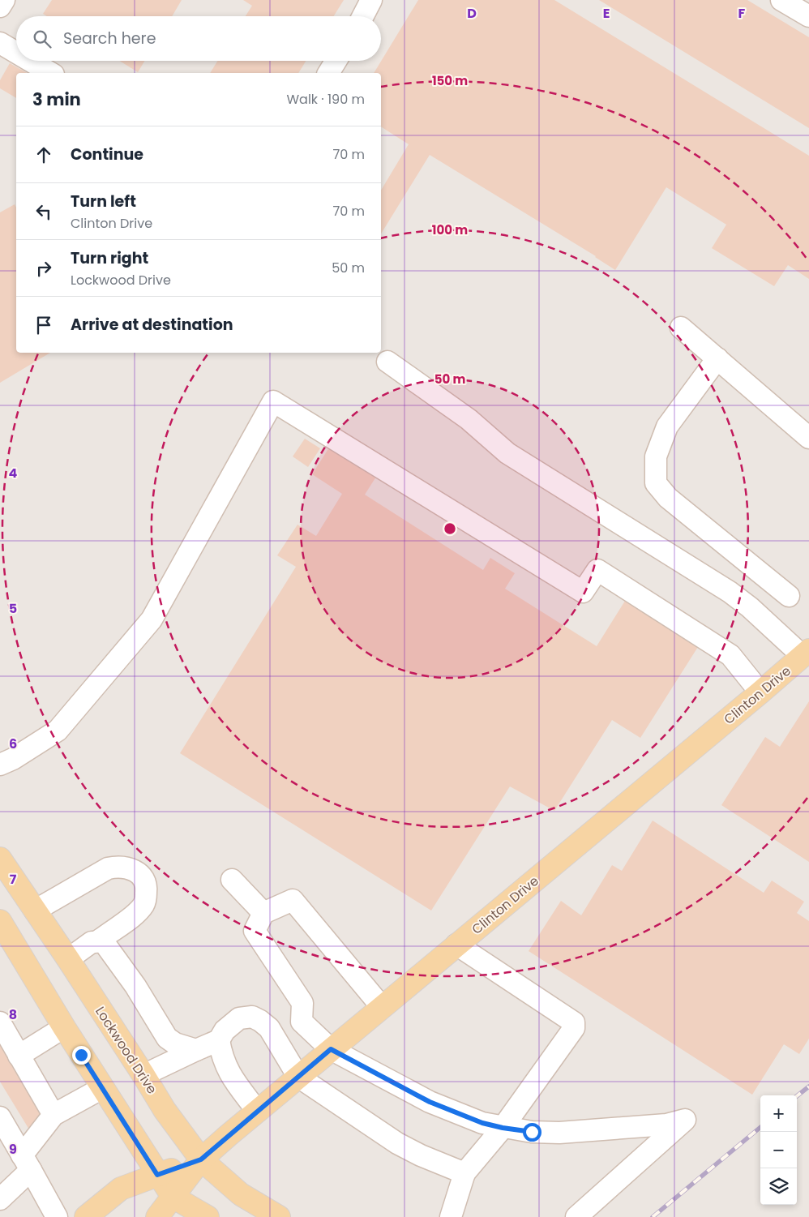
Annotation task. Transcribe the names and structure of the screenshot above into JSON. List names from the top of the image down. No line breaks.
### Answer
{"streets":{"main road":["Clinton Drive","Lockwood Drive"]},"crossings":[["Clinton Drive","Lockwood Drive"]],"page":{"search":"Search here","heading":["3 min","Walk · 190 m"],"list":[["Continue","70 m"],["Turn left","Clinton Drive","70 m"],["Turn right","Lockwood Drive","50 m"],"Arrive at destination"],"map_buttons":["+","−"]},"grid":{"columns":["D","E","F"],"rows":["4","5","6","7","8","9"]},"rings":["150 m","100 m","50 m"]}
